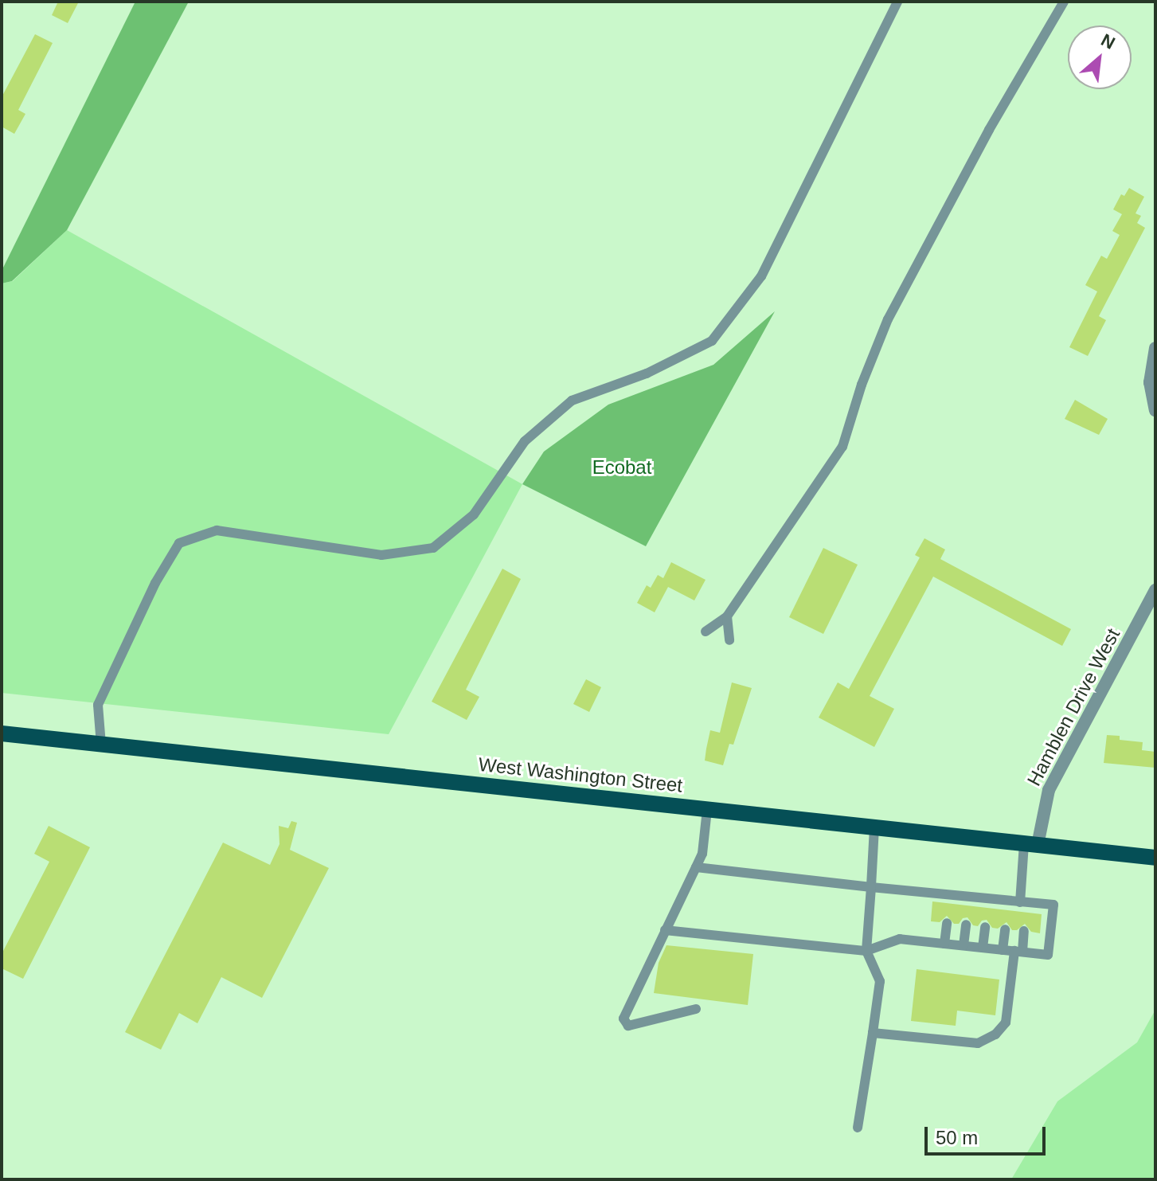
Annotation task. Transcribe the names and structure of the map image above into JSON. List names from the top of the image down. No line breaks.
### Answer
{"streets":{"main road":["West Washington Street"],"street":["Hamblen Drive West"]},"crossings":[["Hamblen Drive West","West Washington Street"]],"parks":["Ecobat"],"scale_bar":"50 m","north":"top right"}
